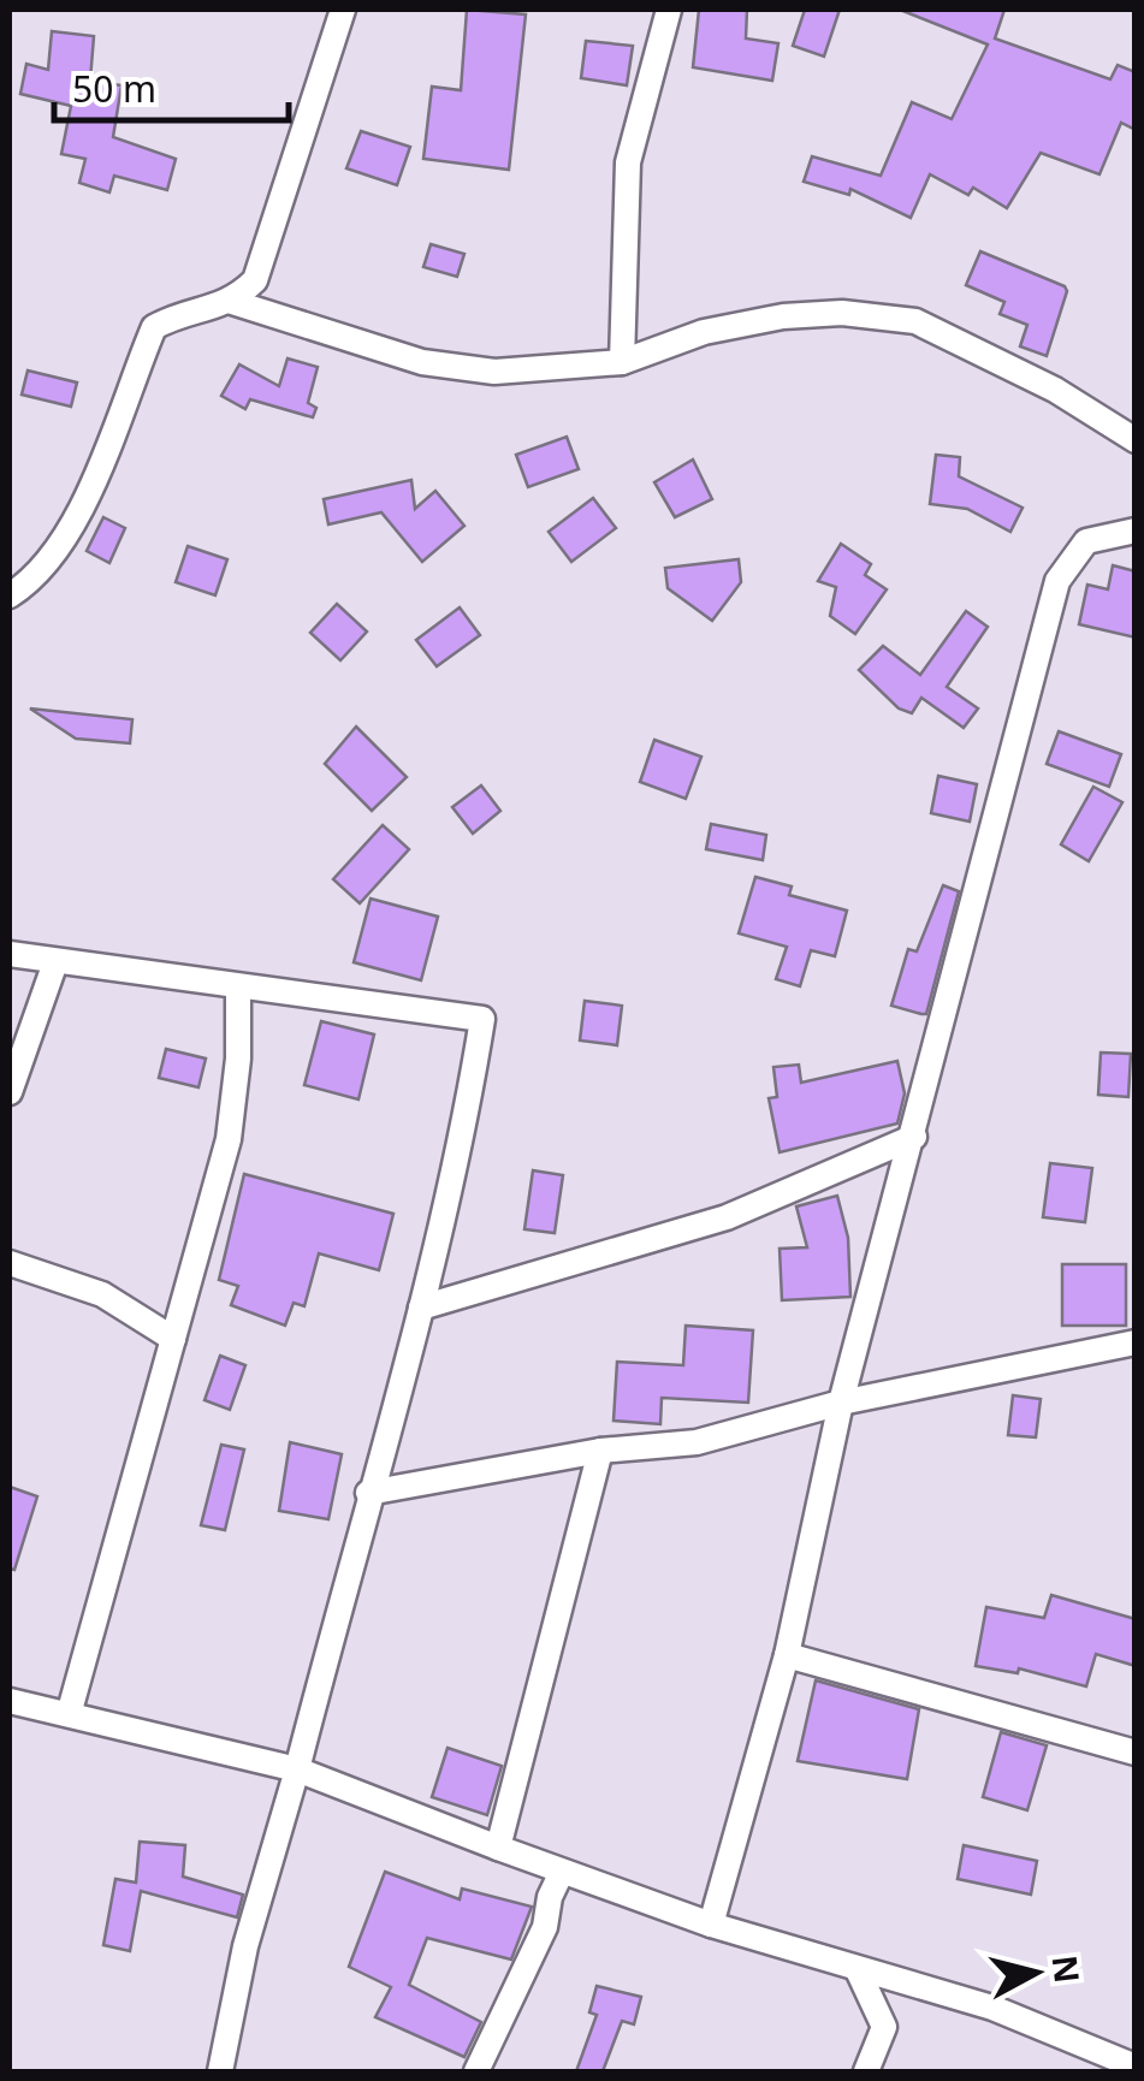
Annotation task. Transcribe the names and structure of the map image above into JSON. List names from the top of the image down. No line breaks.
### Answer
{"scale_bar":"50 m","north":"right"}
